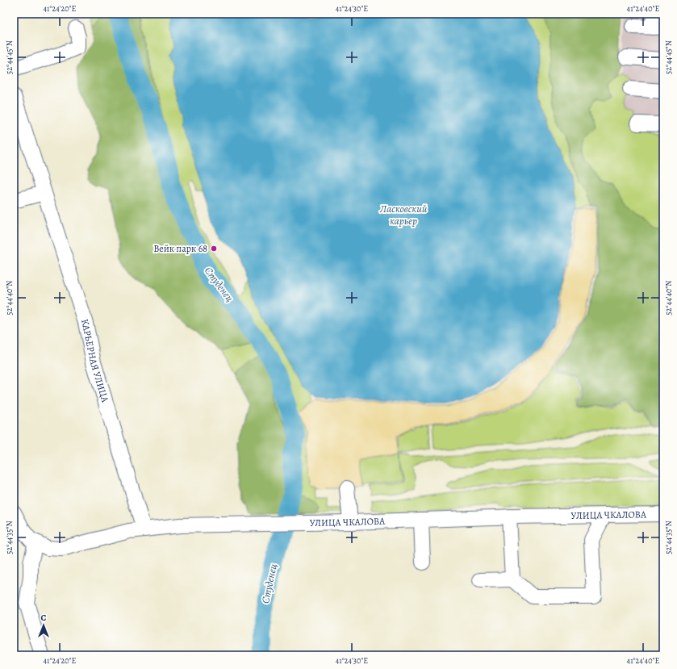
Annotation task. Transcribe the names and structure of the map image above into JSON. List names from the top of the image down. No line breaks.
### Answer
{"streets":{"street":["КАРЬЕРНАЯ УЛИЦА","УЛИЦА ЧКАЛОВА"]},"crossings":[["КАРЬЕРНАЯ УЛИЦА","УЛИЦА ЧКАЛОВА"]],"water":["Ласковский карьер","Студенец"],"places":["Вейк парк 68"],"north":"top","coordinates":["41°24'20\"E","41°24'30\"E","41°24'40\"E","52°44'45\"N","52°44'40\"N","52°44'35\"N"]}
